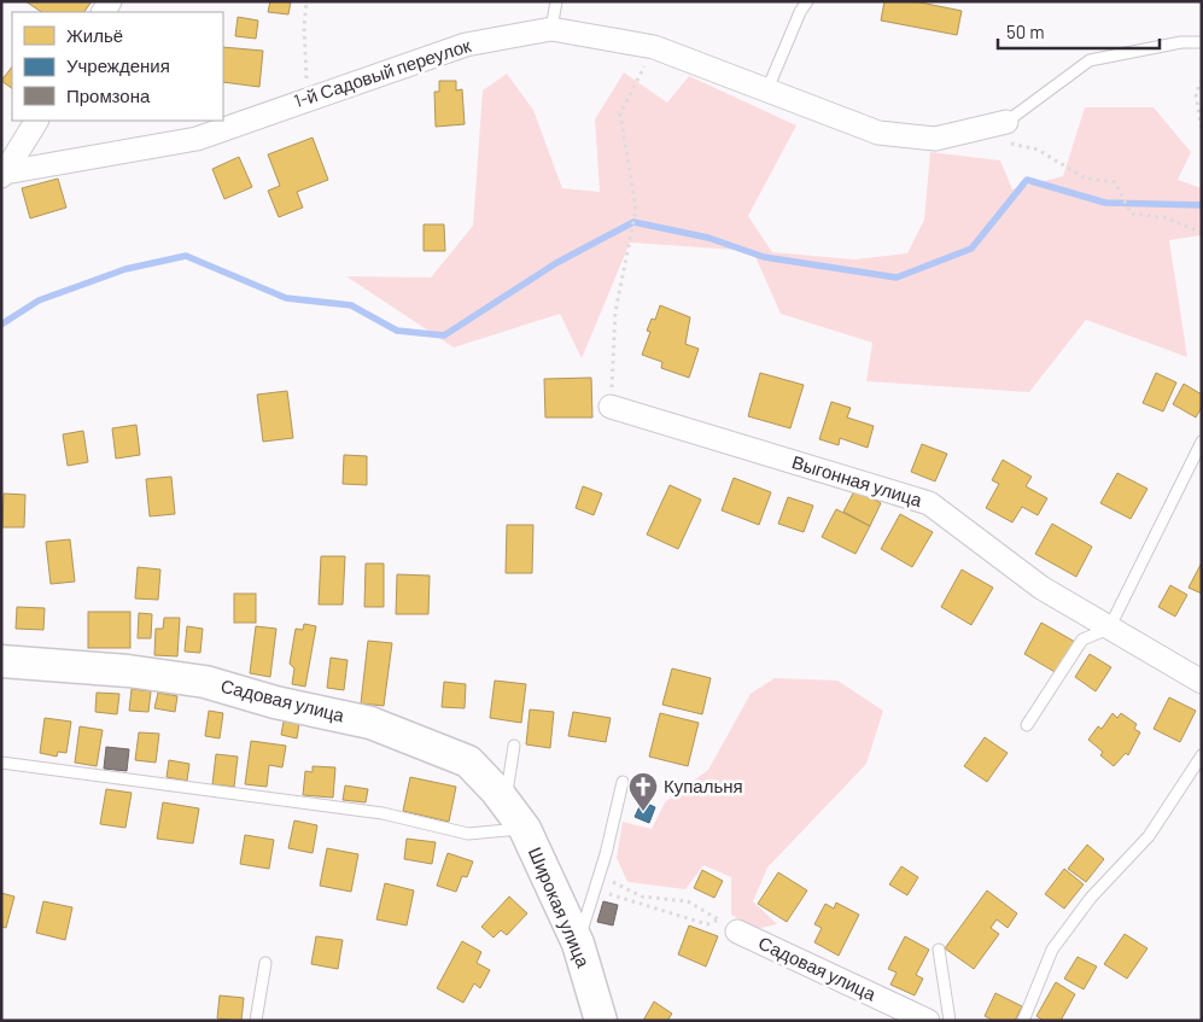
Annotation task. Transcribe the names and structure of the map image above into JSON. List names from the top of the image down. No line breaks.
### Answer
{"streets":{"street":["1-й Садовый переулок","Выгонная улица","Садовая улица","Широкая улица"]},"crossings":[["Садовая улица","Широкая улица"]],"places":{"church":["Купальня"]},"legend":["Жильё","Учреждения","Промзона"],"scale_bar":"50 m"}
